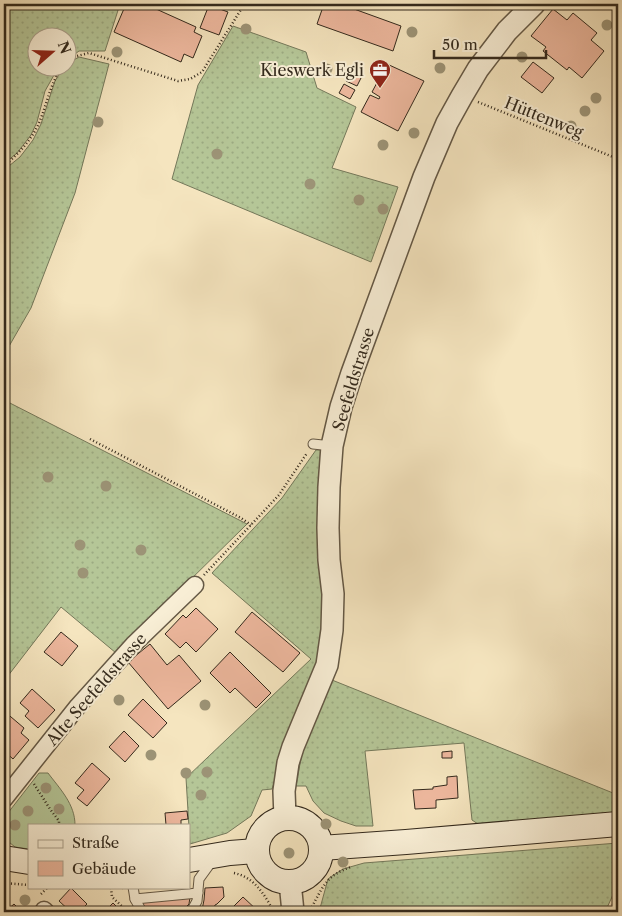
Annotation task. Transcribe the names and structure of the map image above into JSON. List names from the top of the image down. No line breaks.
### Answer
{"streets":{"street":["Seefeldstrasse","Alte Seefeldstrasse"],"path":["Hüttenweg"]},"crossings":[["Hüttenweg","Seefeldstrasse"]],"places":{"office":["Kieswerk Egli"]},"legend":["Straße","Gebäude"],"scale_bar":"50 m","north":"right"}
